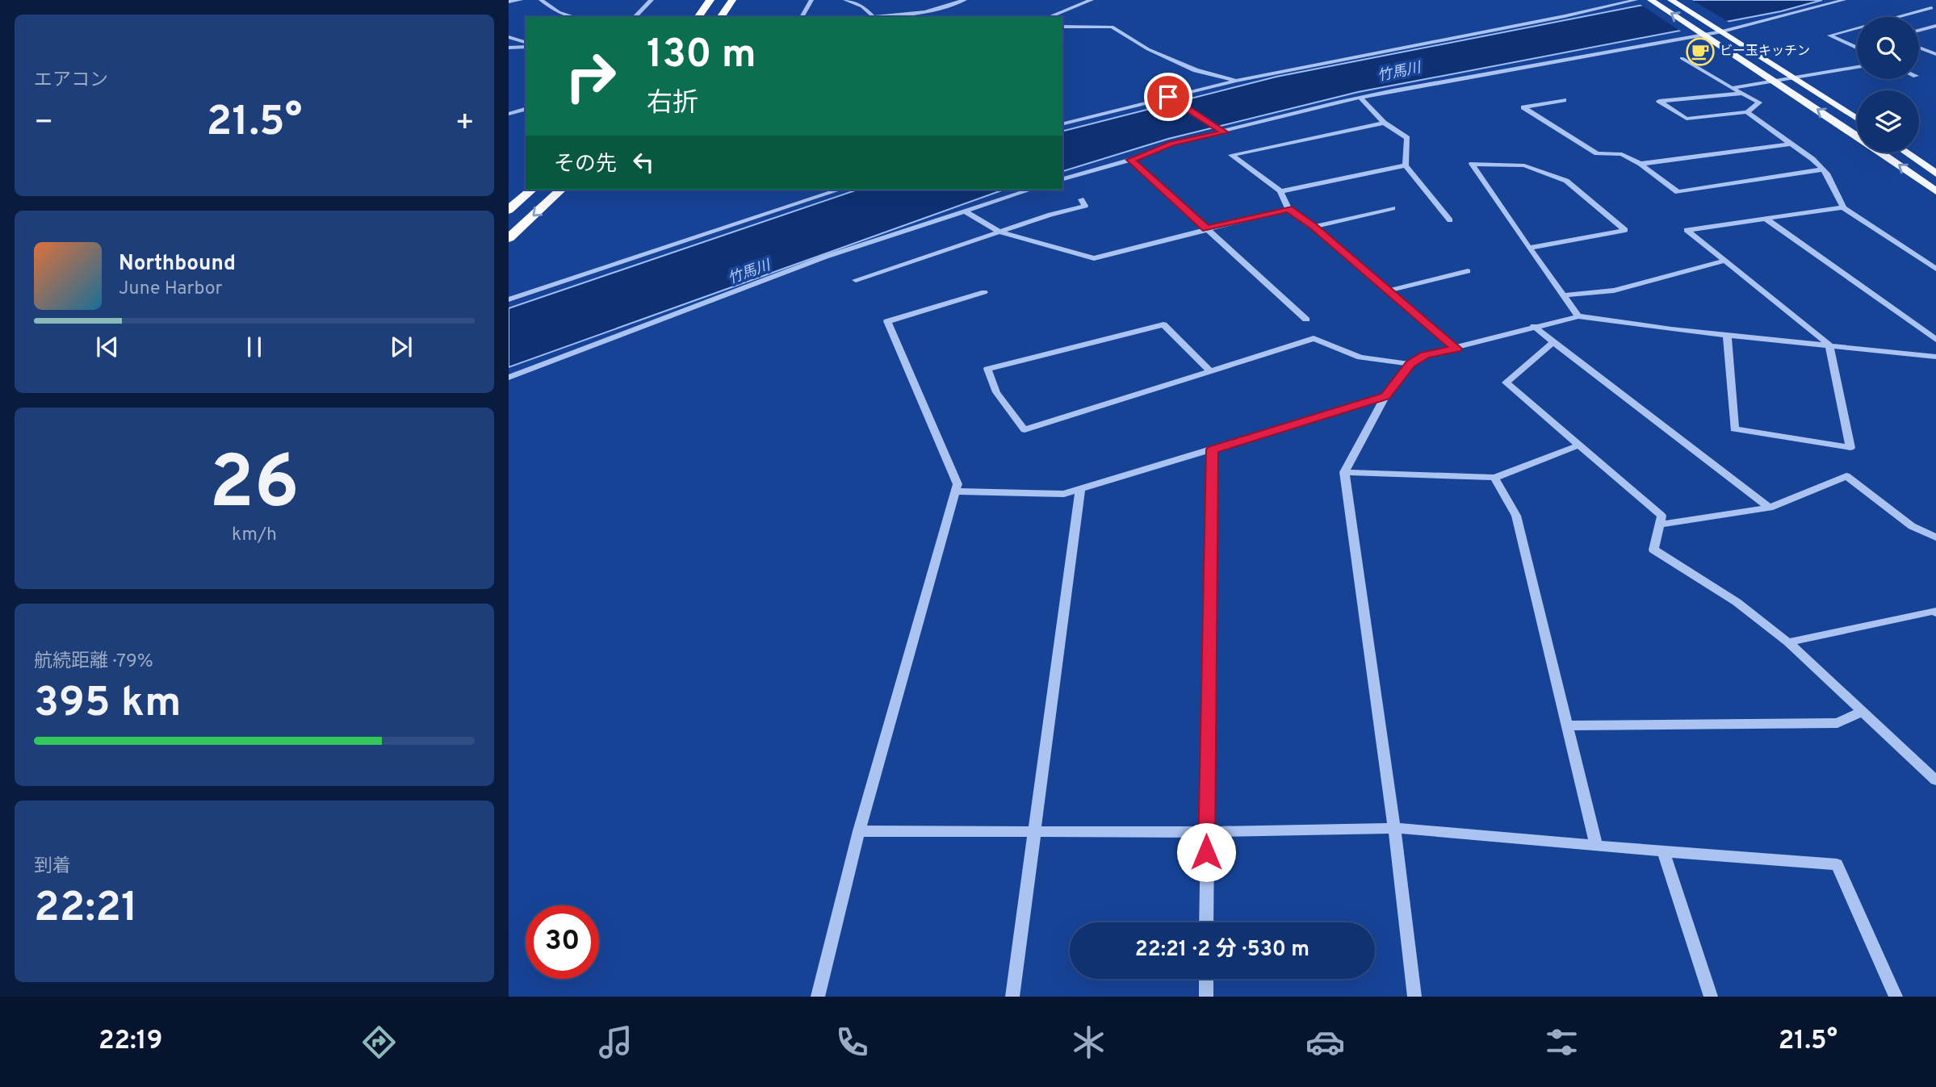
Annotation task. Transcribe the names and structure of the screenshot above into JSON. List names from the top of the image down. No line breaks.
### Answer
{"water":["竹馬川"],"places":{"cafe":["ビー玉キッチン"]},"page":{"tile":["エアコン",["26","km/h"],["航続距離 · 79%","395 km"],["到着","22:21"]],"turn":["130 m","右折"],"heat":["−","21.5°","+"],"then":"その先","song":["Northbound","June Harbor"],"limit":"30","trip":"22:21 · 2 分 · 530 m","tabs":["22:19","21.5°"]}}
